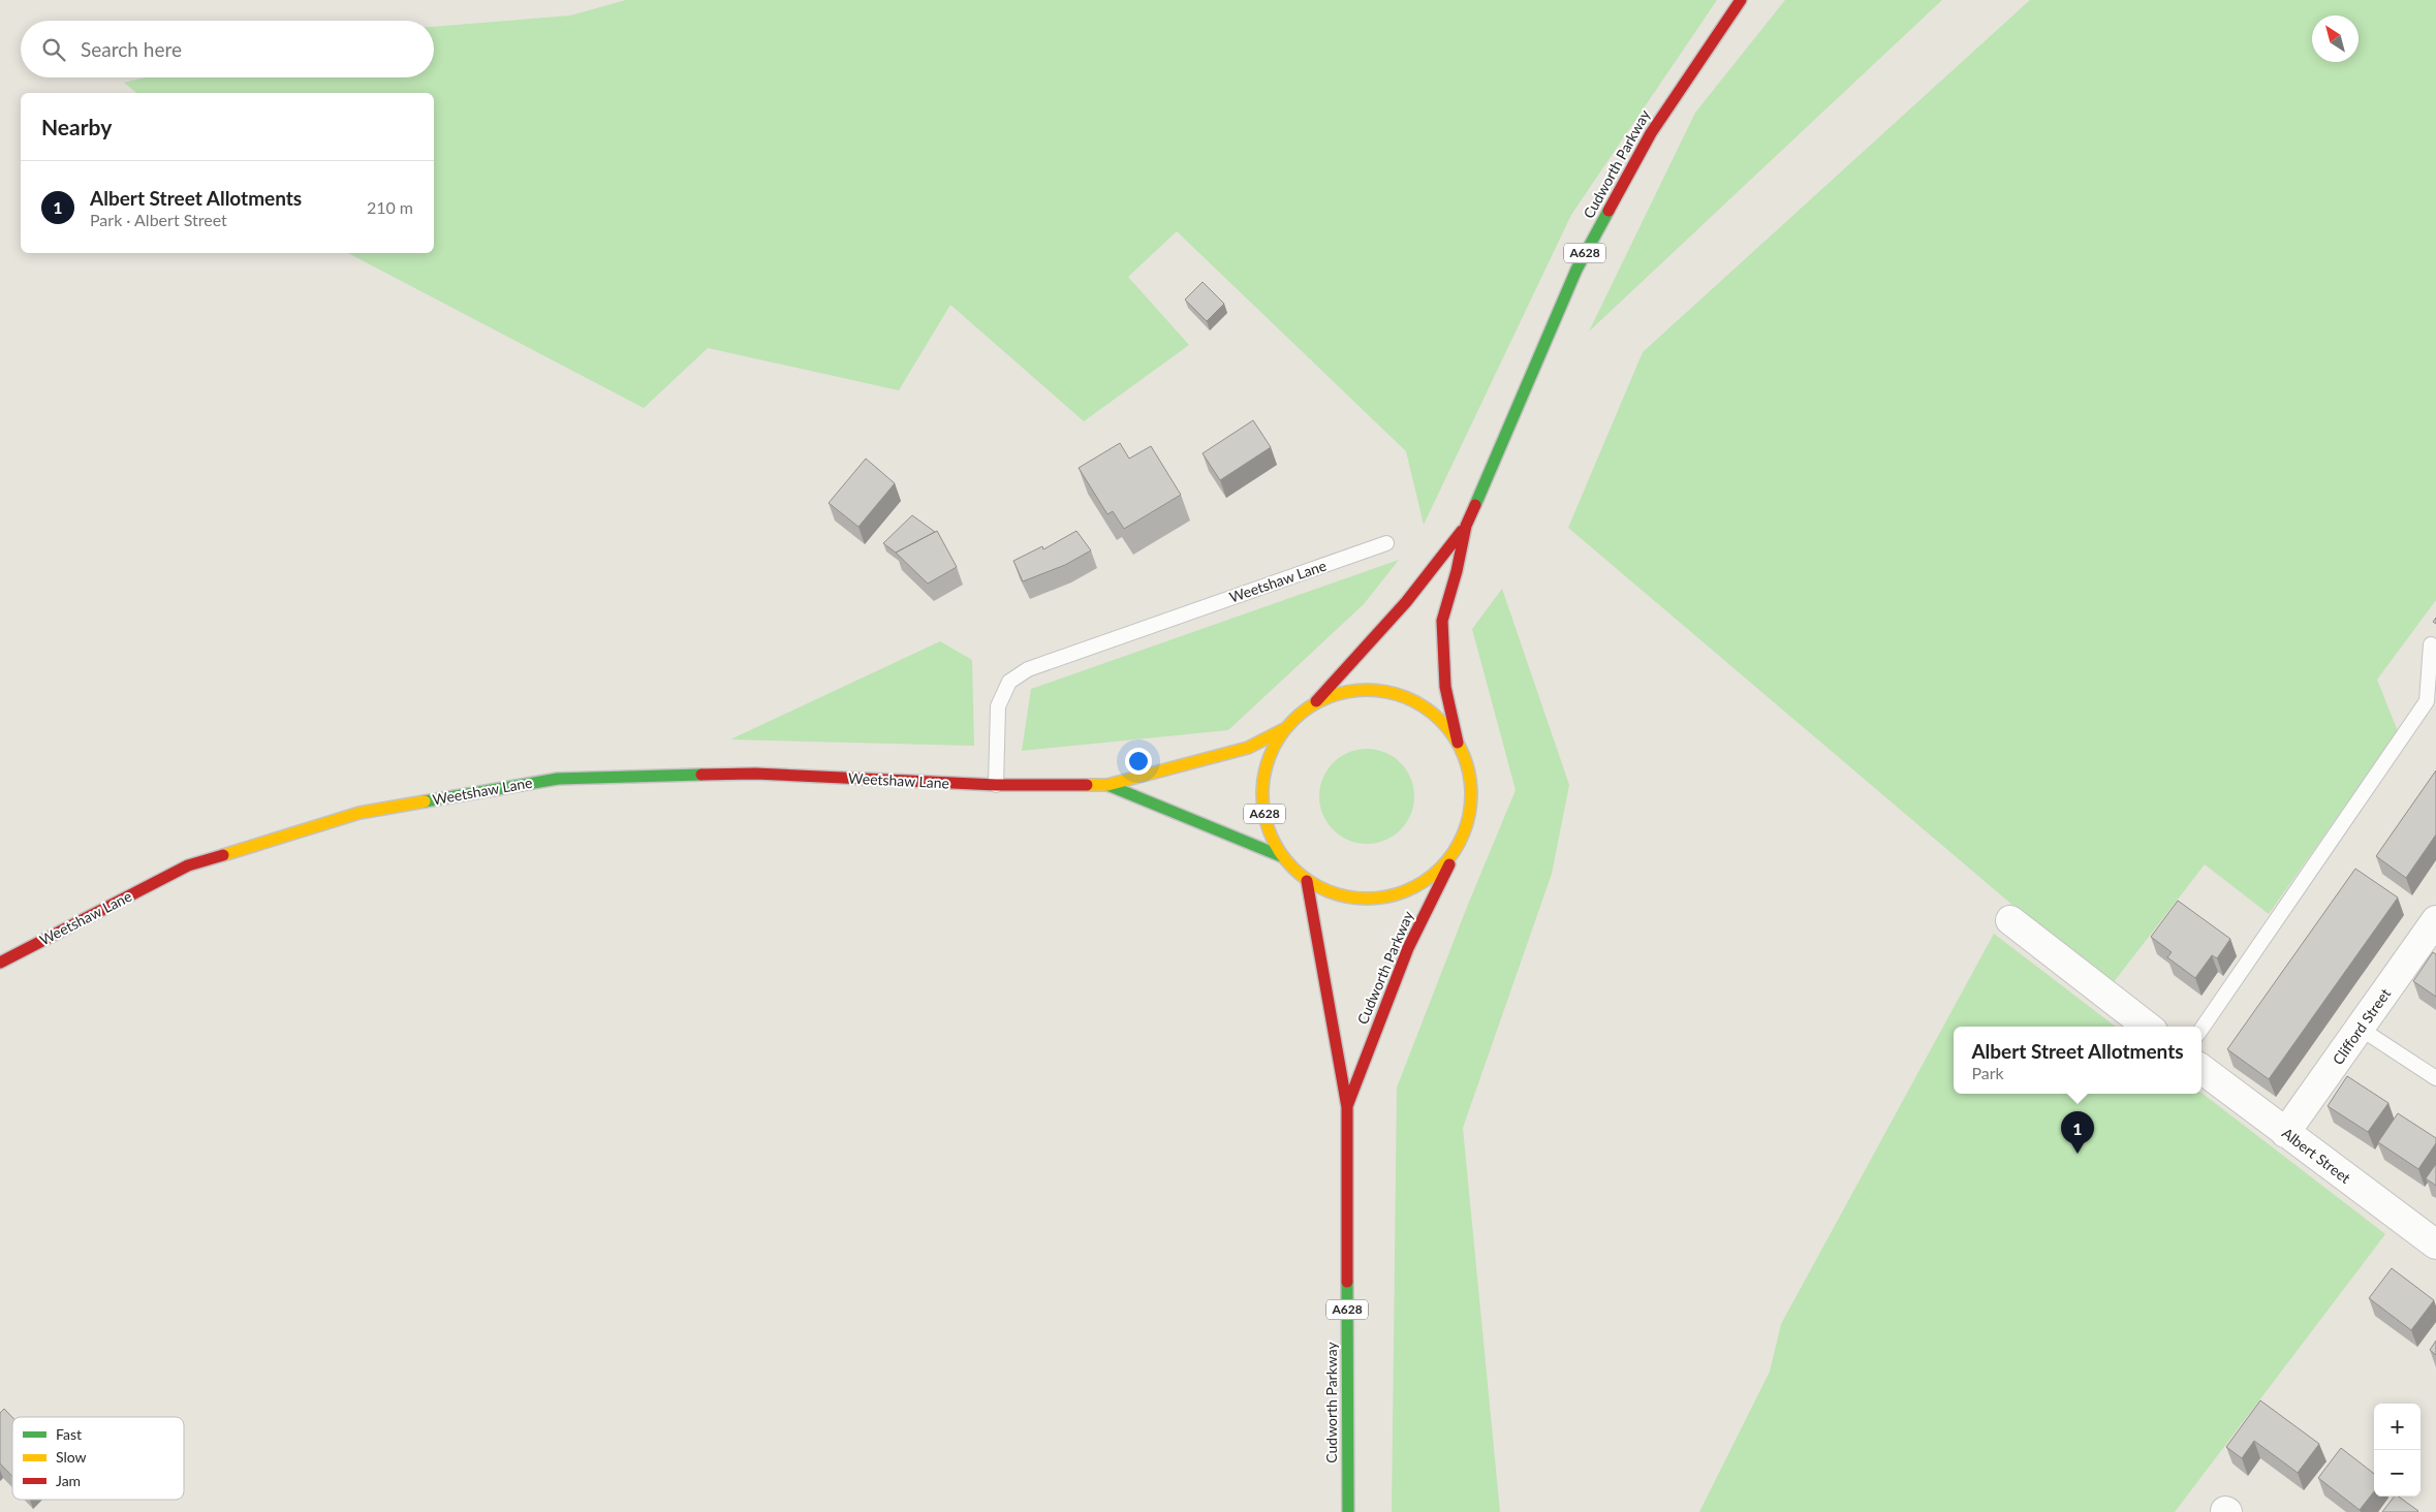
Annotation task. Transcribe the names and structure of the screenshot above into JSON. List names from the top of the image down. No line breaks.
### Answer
{"streets":{"main road":["Cudworth Parkway","A628","Weetshaw Lane"],"street":["Clifford Street","Albert Street"]},"crossings":[["Cudworth Parkway","Weetshaw Lane"],["Clifford Street","Albert Street"]],"legend":["Fast","Slow","Jam"],"north":"top left","page":{"search":"Search here","heading":"Nearby","list":[{"mark":"1","name":"Albert Street Allotments","note":"Park · Albert Street","value":"210 m"}],"popup":["Albert Street Allotments","Park"],"pins":"1","map_buttons":["+","−"]}}
